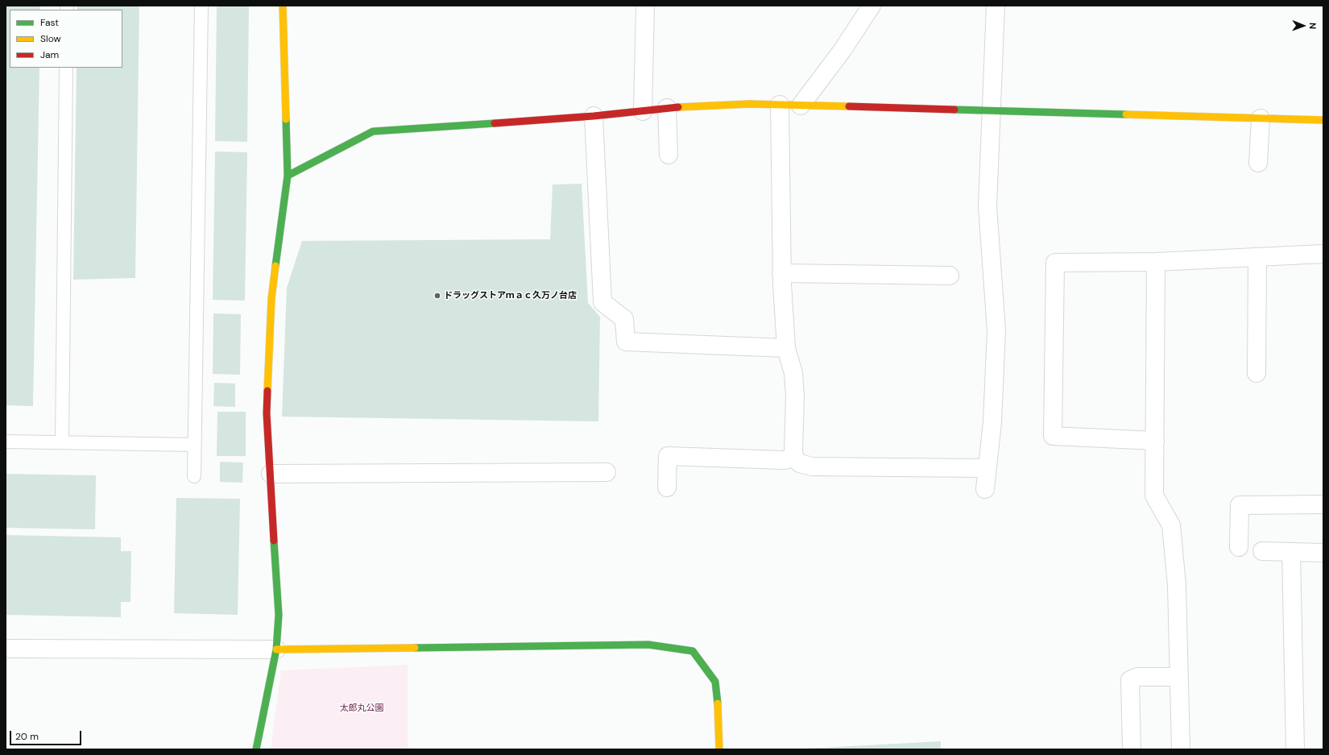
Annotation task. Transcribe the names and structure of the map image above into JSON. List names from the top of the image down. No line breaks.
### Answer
{"parks":["太郎丸公園"],"places":["ドラッグストアｍａｃ久万ノ台店"],"legend":["Fast","Slow","Jam"],"scale_bar":"20 m","north":"right"}
